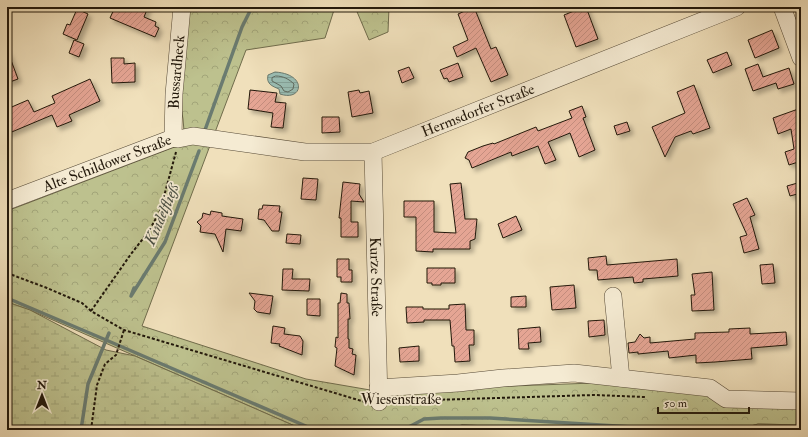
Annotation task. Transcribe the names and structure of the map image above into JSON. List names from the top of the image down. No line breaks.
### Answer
{"streets":{"street":["Bussardheck","Hermsdorfer Straße","Alte Schildower Straße","Kurze Straße","Wiesenstraße"]},"crossings":[["Bussardheck","Hermsdorfer Straße"],["Bussardheck","Alte Schildower Straße"],["Hermsdorfer Straße","Alte Schildower Straße"],["Hermsdorfer Straße","Kurze Straße"],["Kurze Straße","Wiesenstraße"]],"water":["Kindelfließ"],"scale_bar":"50 m","north":"top"}
